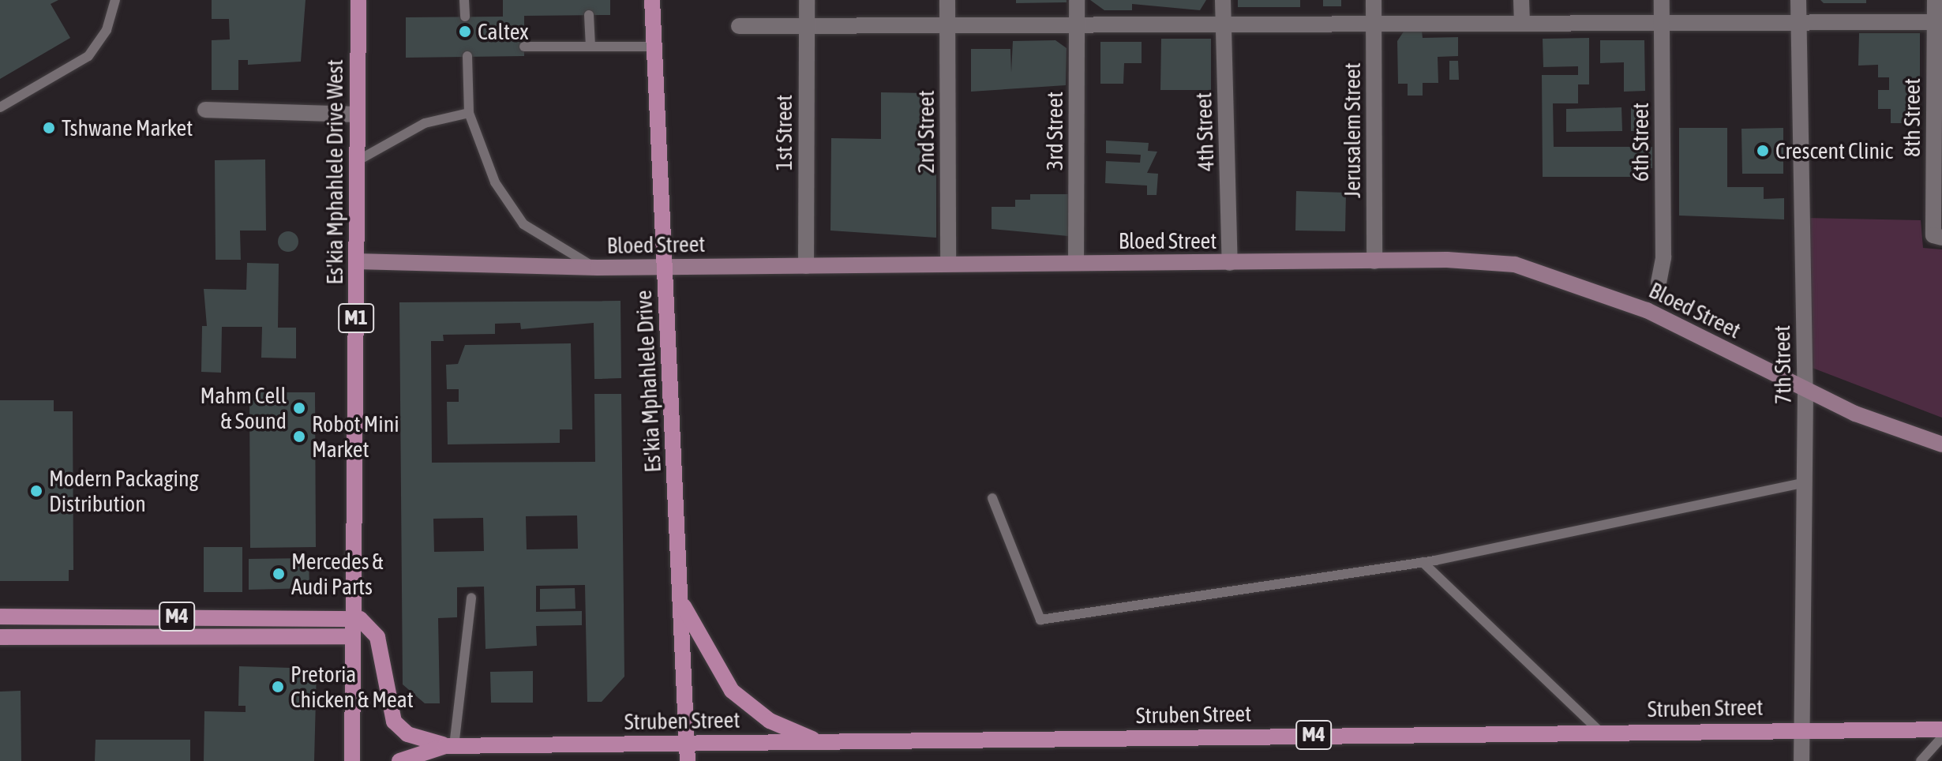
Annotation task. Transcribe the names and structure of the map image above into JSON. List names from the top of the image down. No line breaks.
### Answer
{"streets":{"main road":["Es'kia Mphahlele Drive West","Bloed Street","M1","Es'kia Mphahlele Drive","M4","Struben Street"],"street":["8th Street","Jerusalem Street","3rd Street","2nd Street","4th Street","1st Street","6th Street","7th Street"]},"crossings":[["Jerusalem Street","Bloed Street"],["3rd Street","Bloed Street"],["2nd Street","Bloed Street"],["4th Street","Bloed Street"],["1st Street","Bloed Street"],["Es'kia Mphahlele Drive West","Bloed Street"],["Es'kia Mphahlele Drive West","M4"],["Bloed Street","7th Street"],["Bloed Street","Es'kia Mphahlele Drive"],["7th Street","Struben Street"],["Es'kia Mphahlele Drive","Struben Street"]],"places":["Caltex","Tshwane Market","Crescent Clinic","Mahm Cell & Sound","Robot Mini Market","Modern Packaging Distribution","Mercedes & Audi Parts","Pretoria Chicken & Meat"]}
